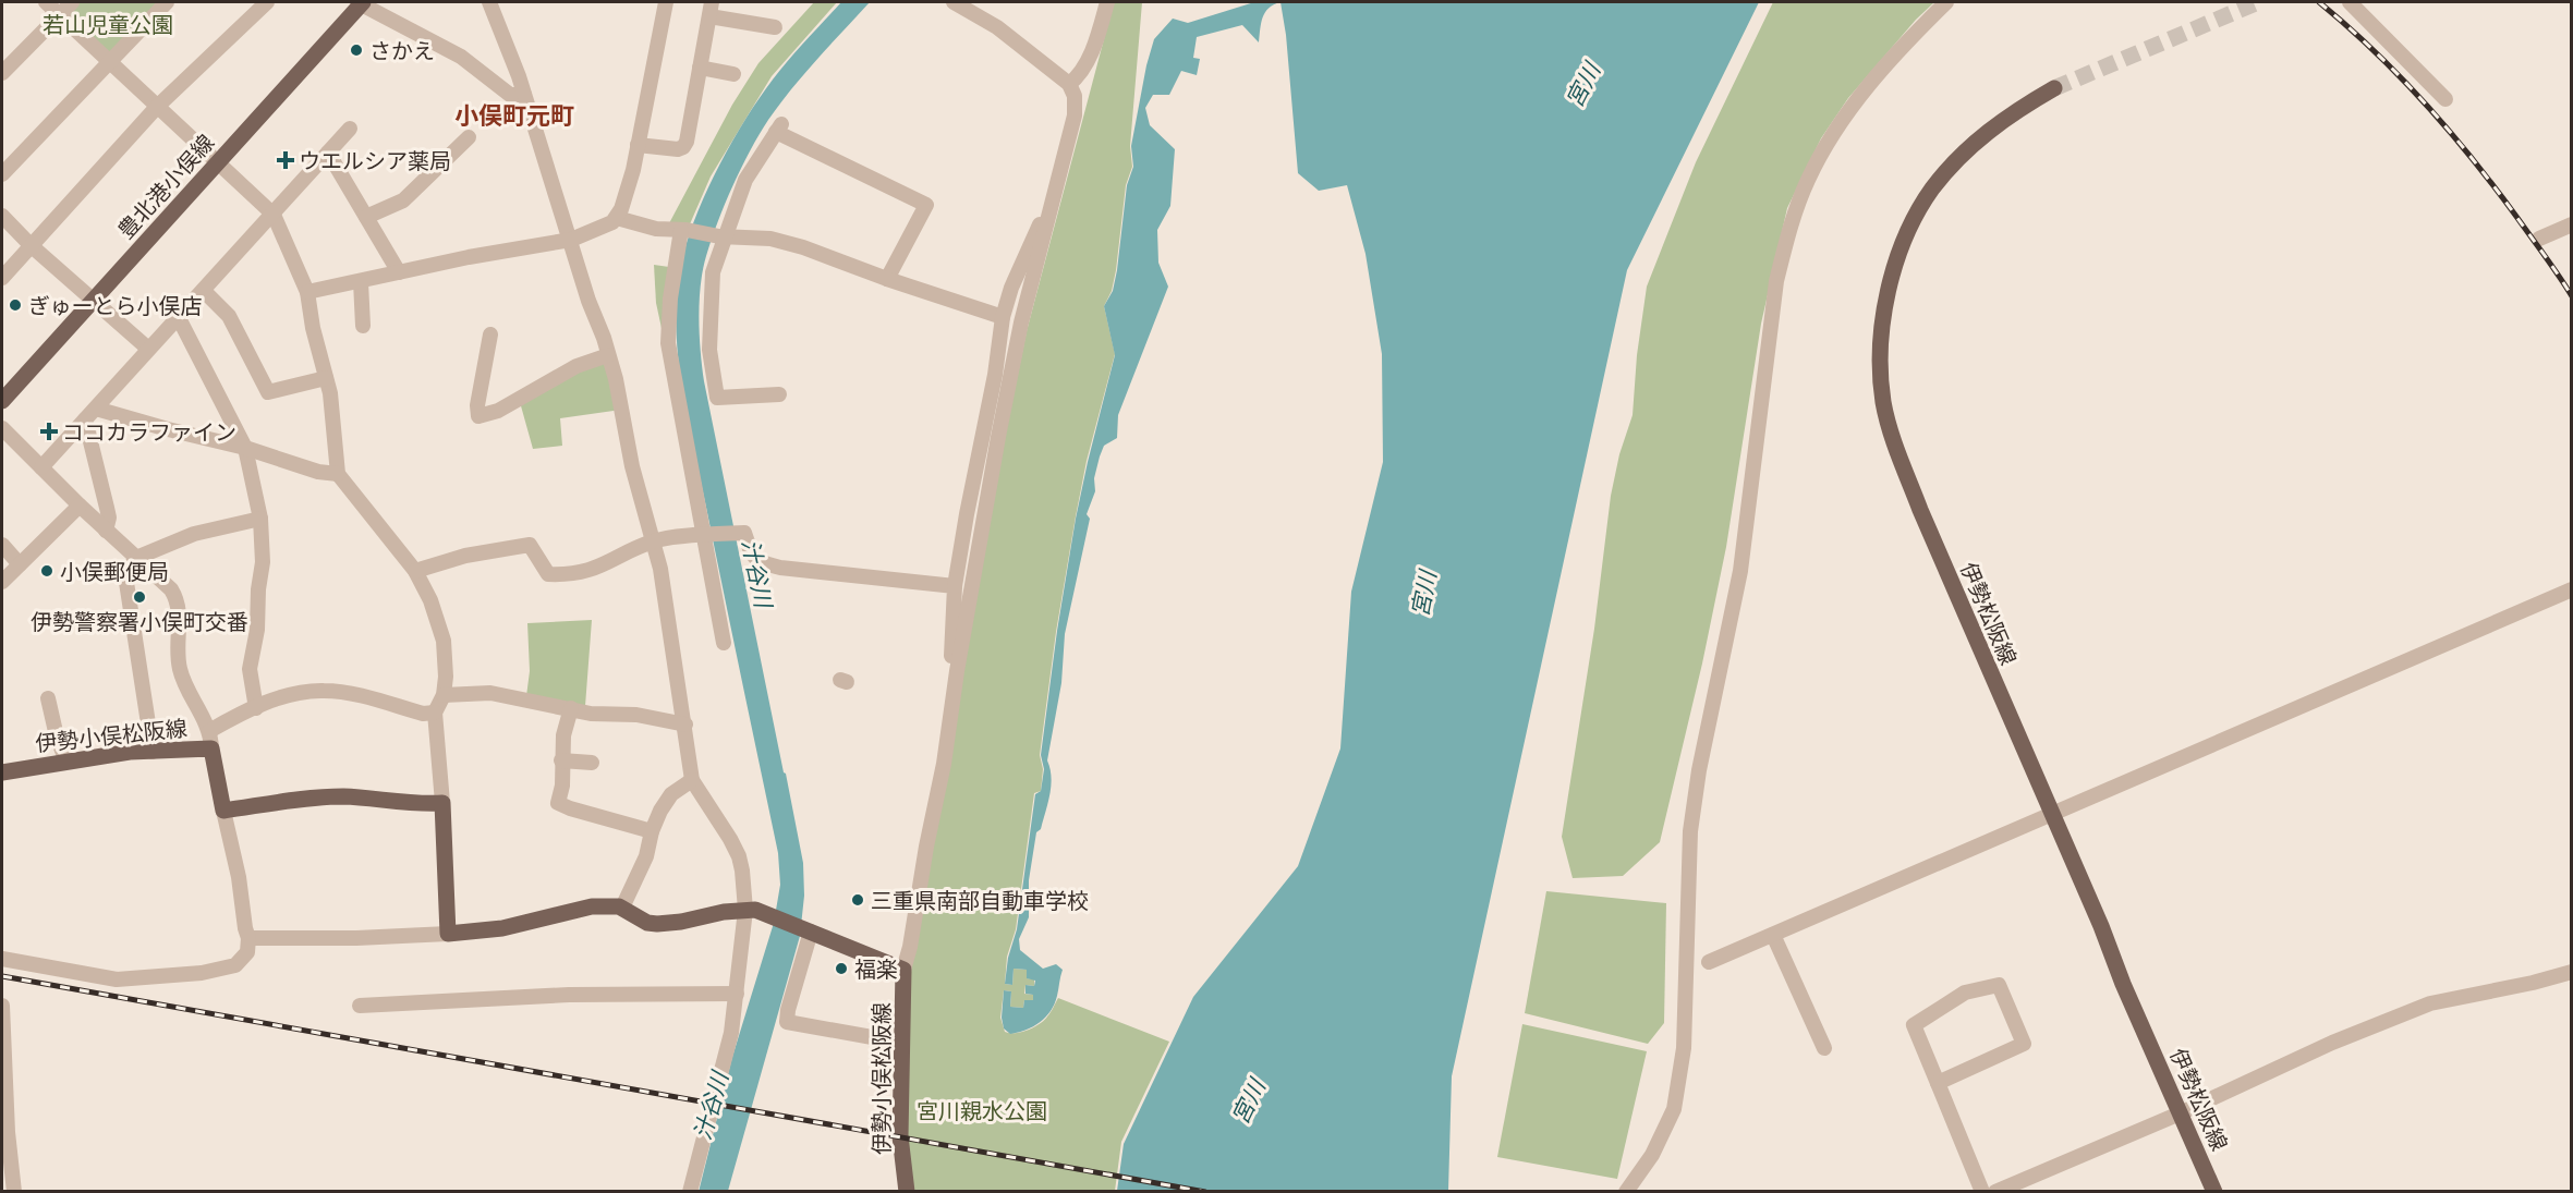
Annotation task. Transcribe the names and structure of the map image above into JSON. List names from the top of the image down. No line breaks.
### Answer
{"streets":{"main road":["豊北港小俣線","伊勢松阪線","伊勢小俣松阪線"]},"districts":["小俣町元町"],"water":["宮川","汁谷川"],"parks":["若山児童公園","宮川親水公園"],"places":{"other":["さかえ","ぎゅーとら小俣店","小俣郵便局","伊勢警察署小俣町交番","三重県南部自動車学校","福楽"],"health":["ウエルシア薬局","ココカラファイン"]}}
